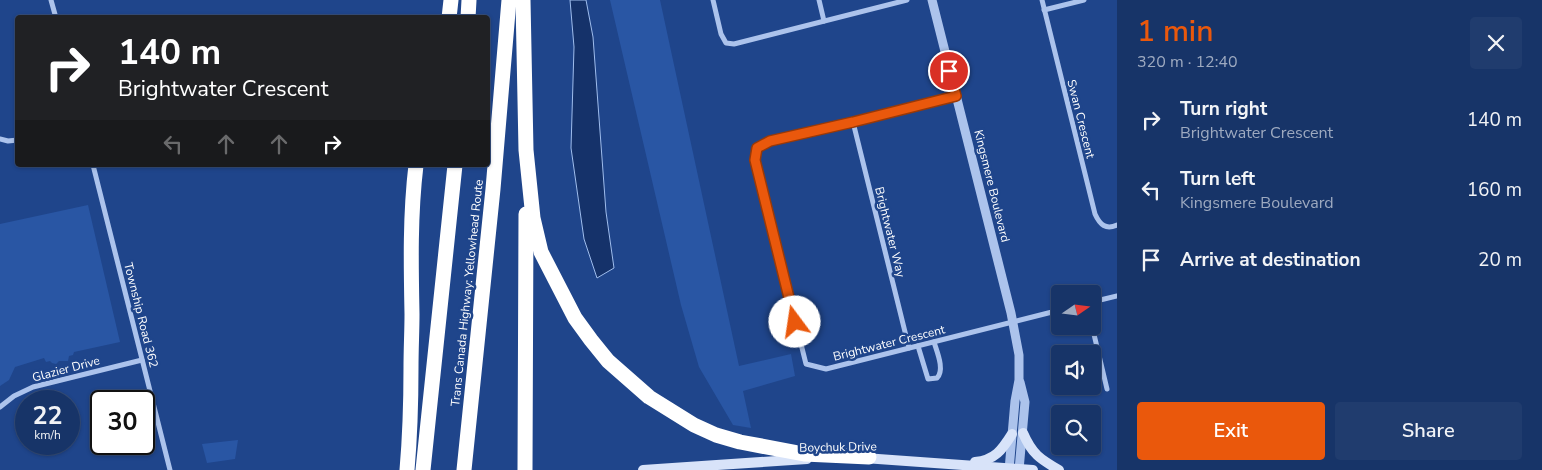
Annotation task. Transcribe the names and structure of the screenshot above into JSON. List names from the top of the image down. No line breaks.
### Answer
{"streets":{"highway":["Trans Canada Highway: Yellowhead Route"],"main road":["Boychuk Drive"],"street":["Swan Crescent","Kingsmere Boulevard","Brightwater Way","Township Road 362","Brightwater Crescent","Glazier Drive"]},"crossings":[["Kingsmere Boulevard","Brightwater Crescent"],["Kingsmere Boulevard","Boychuk Drive"],["Brightwater Way","Brightwater Crescent"],["Township Road 362","Glazier Drive"]],"north":"right","page":{"heading":["1 min","320 m · 12:40"],"turn":["140 m","Brightwater Crescent"],"list":[{"name":"Turn right","note":"Brightwater Crescent","value":"140 m"},{"name":"Turn left","note":"Kingsmere Boulevard","value":"160 m"},{"name":"Arrive at destination","value":"20 m"}],"speed":"22 km/h","limit":"30","buttons":["Exit","Share"]}}
